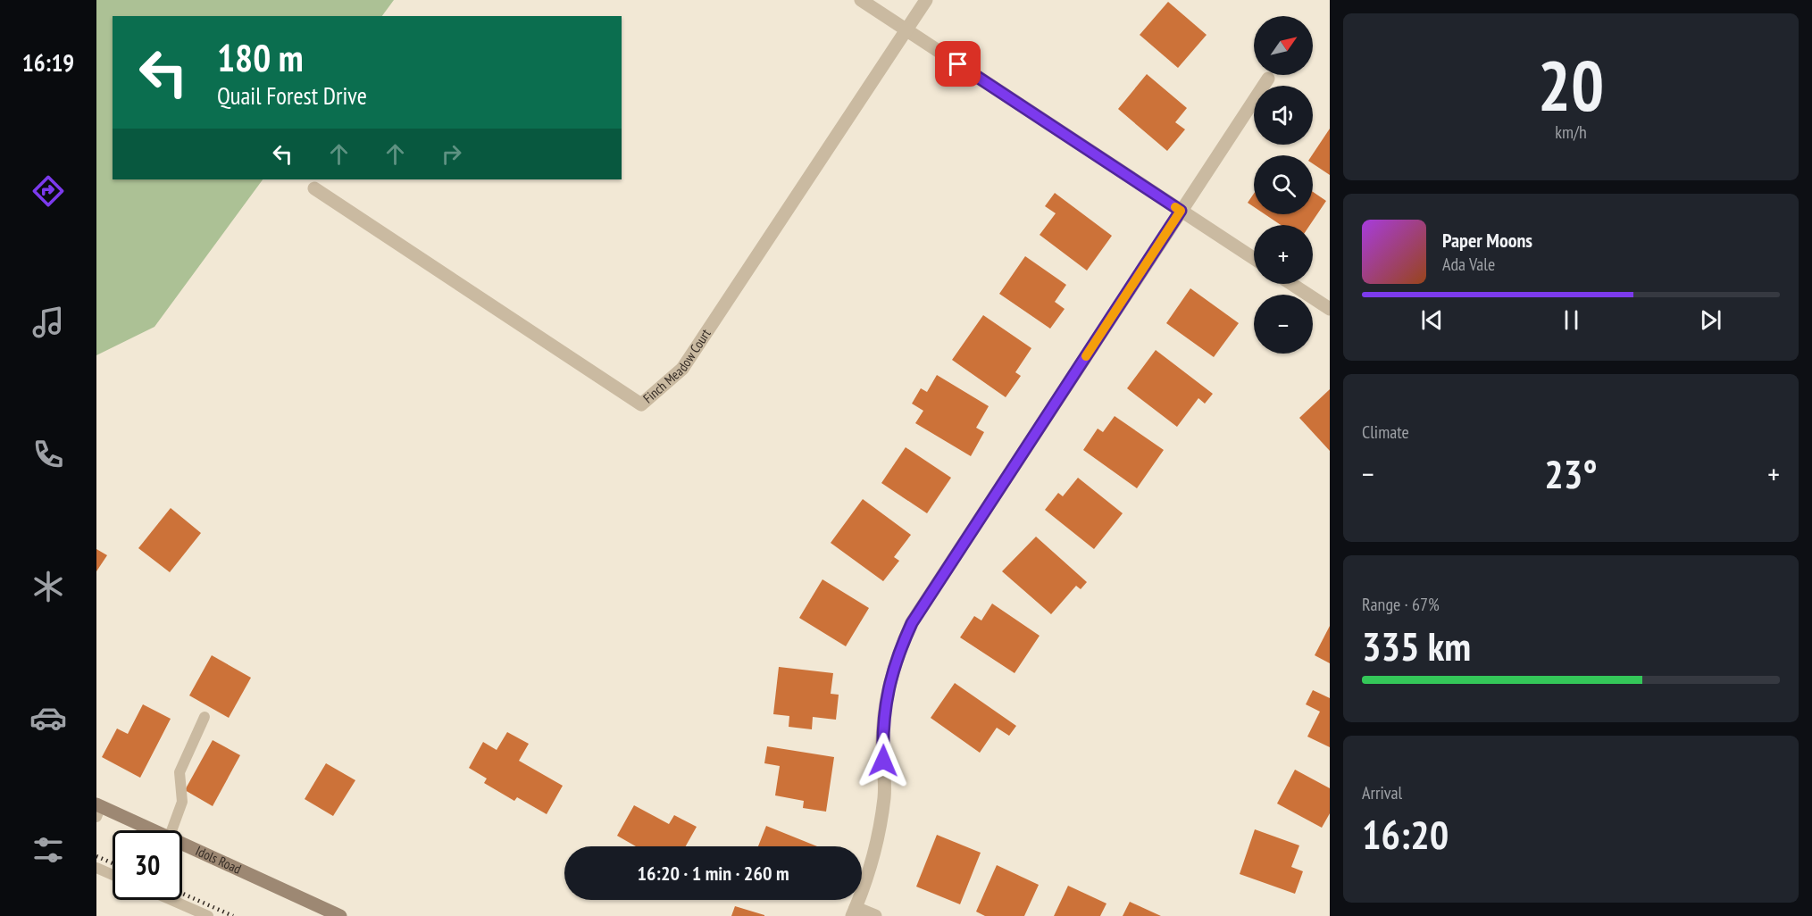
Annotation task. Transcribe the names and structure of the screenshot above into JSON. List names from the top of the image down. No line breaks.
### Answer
{"streets":{"street":["Finch Meadow Court","Idols Road"]},"north":"top right","page":{"tabs":"16:19","tile":[["20","km/h"],"Climate",["Range · 67%","335 km"],["Arrival","16:20"]],"map_buttons":["+","−"],"turn":["180 m","Quail Forest Drive"],"song":["Paper Moons","Ada Vale"],"heat":["−","23°","+"],"limit":"30","trip":"16:20 · 1 min · 260 m"}}
